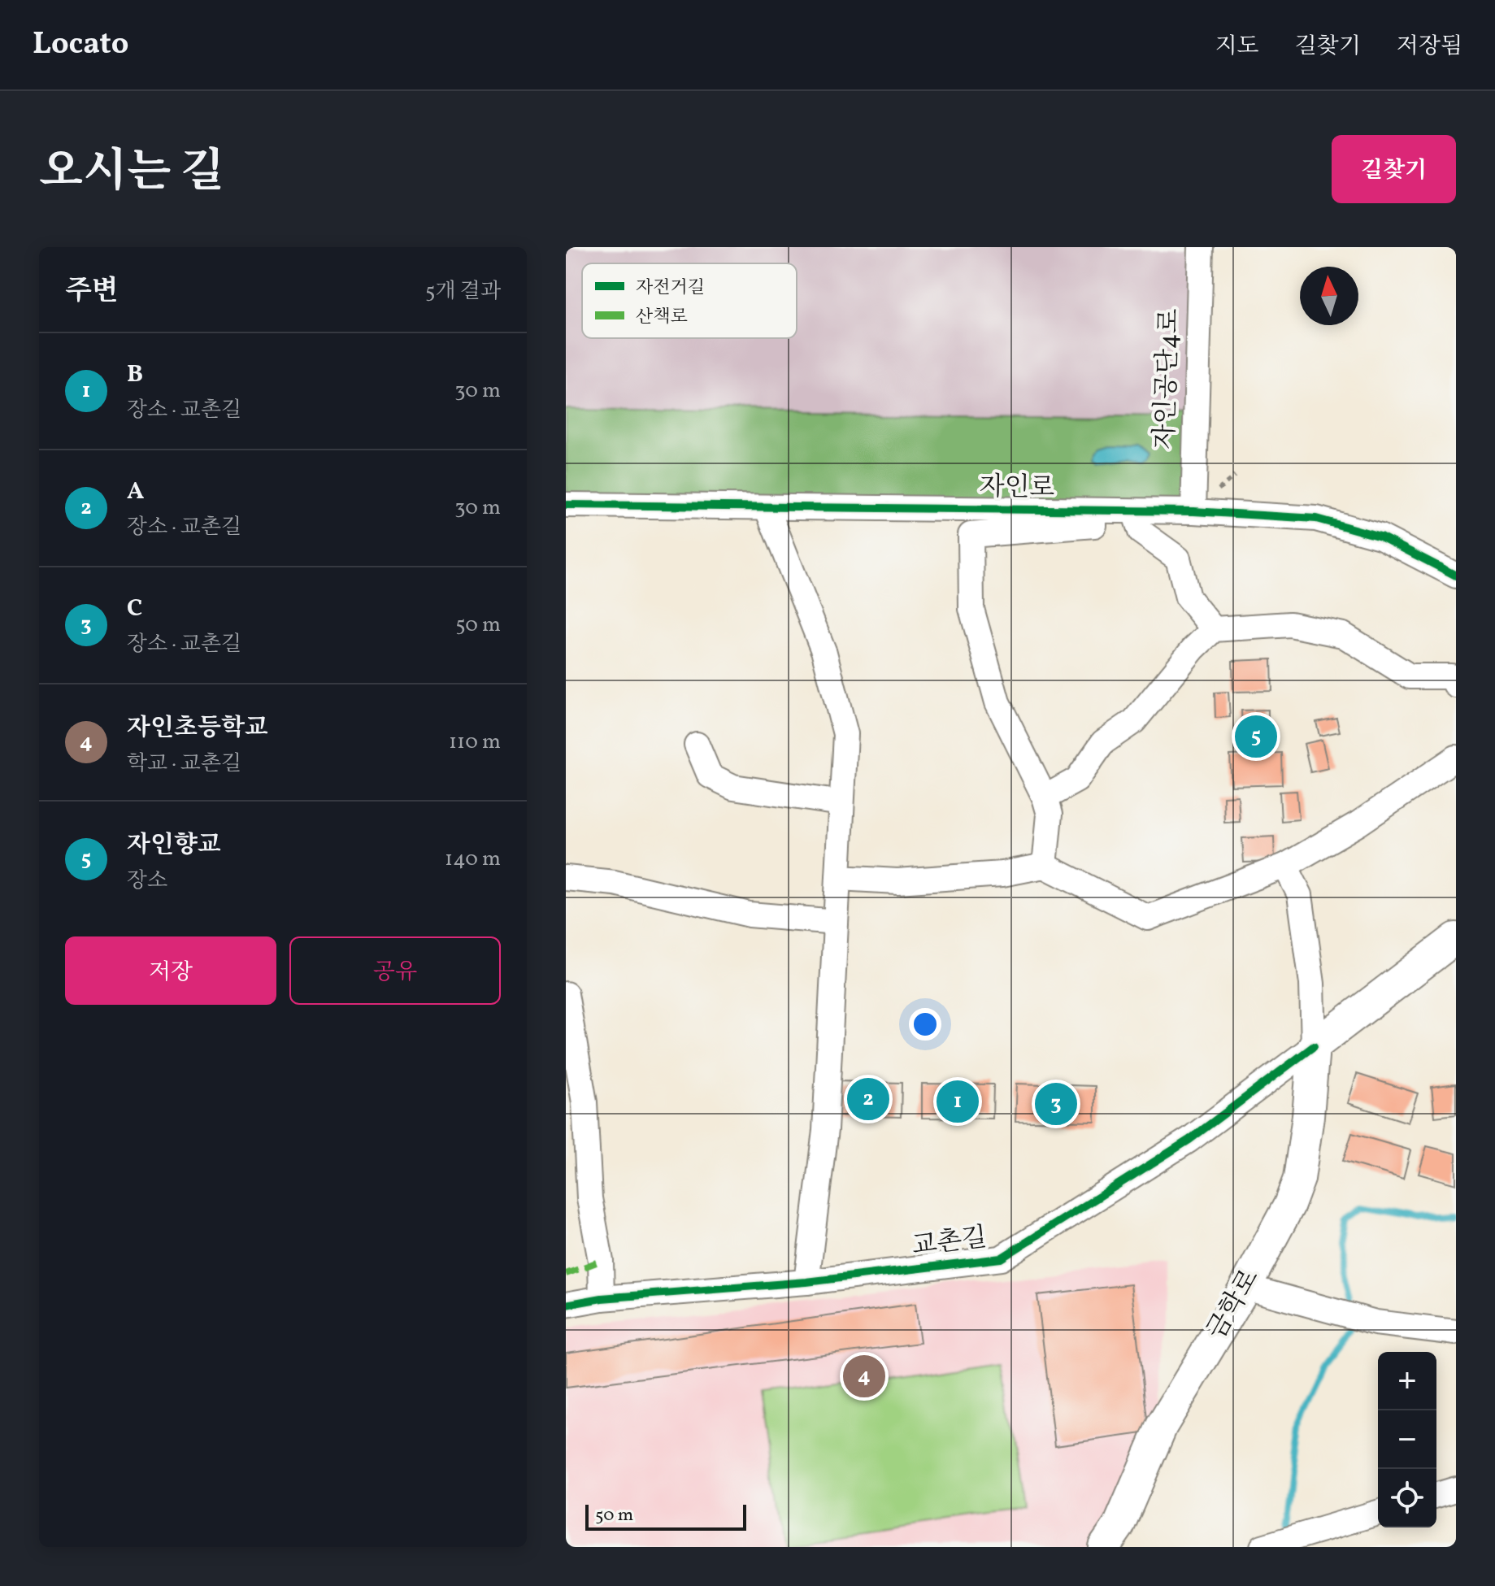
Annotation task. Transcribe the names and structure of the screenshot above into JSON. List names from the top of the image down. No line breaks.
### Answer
{"streets":{"main road":["교촌길","금학로"],"street":["자인공단4로","자인로"]},"crossings":[["자인공단4로","자인로"],["교촌길","금학로"]],"legend":["자전거길","산책로"],"scale_bar":"50 m","north":"top","page":{"header":"Locato","nav":["지도","길찾기","저장됨"],"title":"오시는 길","buttons":["길찾기",["저장","공유"]],"heading":["주변","5개 결과"],"list":[{"mark":"1","name":"B","note":"장소 · 교촌길","value":"30 m"},{"mark":"2","name":"A","note":"장소 · 교촌길","value":"30 m"},{"mark":"3","name":"C","note":"장소 · 교촌길","value":"50 m"},{"mark":"4","name":"자인초등학교","note":"학교 · 교촌길","value":"110 m"},{"mark":"5","name":"자인향교","note":"장소","value":"140 m"}],"pins":["5","2","1","3","4"],"map_buttons":["+","−"],"scale":"50 m"}}
